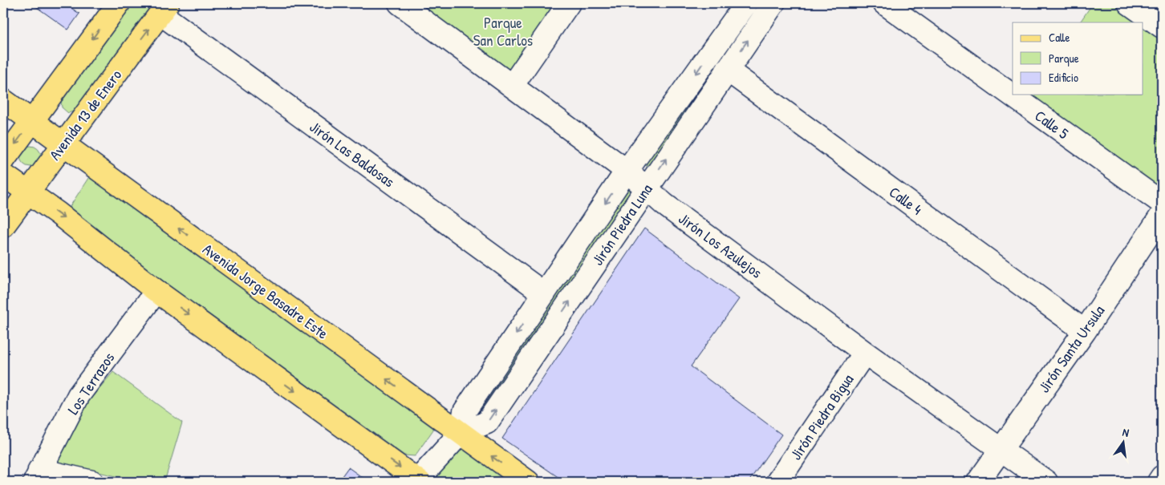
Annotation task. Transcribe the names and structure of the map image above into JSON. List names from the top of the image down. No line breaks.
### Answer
{"streets":{"main road":["Avenida 13 de Enero","Avenida Jorge Basadre Este"],"street":["Calle 5","Jirón Las Baldosas","Calle 4","Jirón Piedra Luna","Jirón Los Azulejos","Jirón Santa Ursula","Los Terrazos","Jirón Piedra Bigua"]},"crossings":[["Avenida 13 de Enero","Jirón Las Baldosas"],["Avenida 13 de Enero","Avenida Jorge Basadre Este"],["Jirón Las Baldosas","Jirón Piedra Luna"],["Calle 4","Jirón Piedra Luna"],["Calle 4","Jirón Santa Ursula"],["Jirón Piedra Luna","Jirón Los Azulejos"],["Jirón Piedra Luna","Avenida Jorge Basadre Este"],["Jirón Los Azulejos","Jirón Santa Ursula"],["Jirón Los Azulejos","Jirón Piedra Bigua"]],"parks":["Parque San Carlos"],"legend":["Calle","Parque","Edificio"],"north":"top"}
